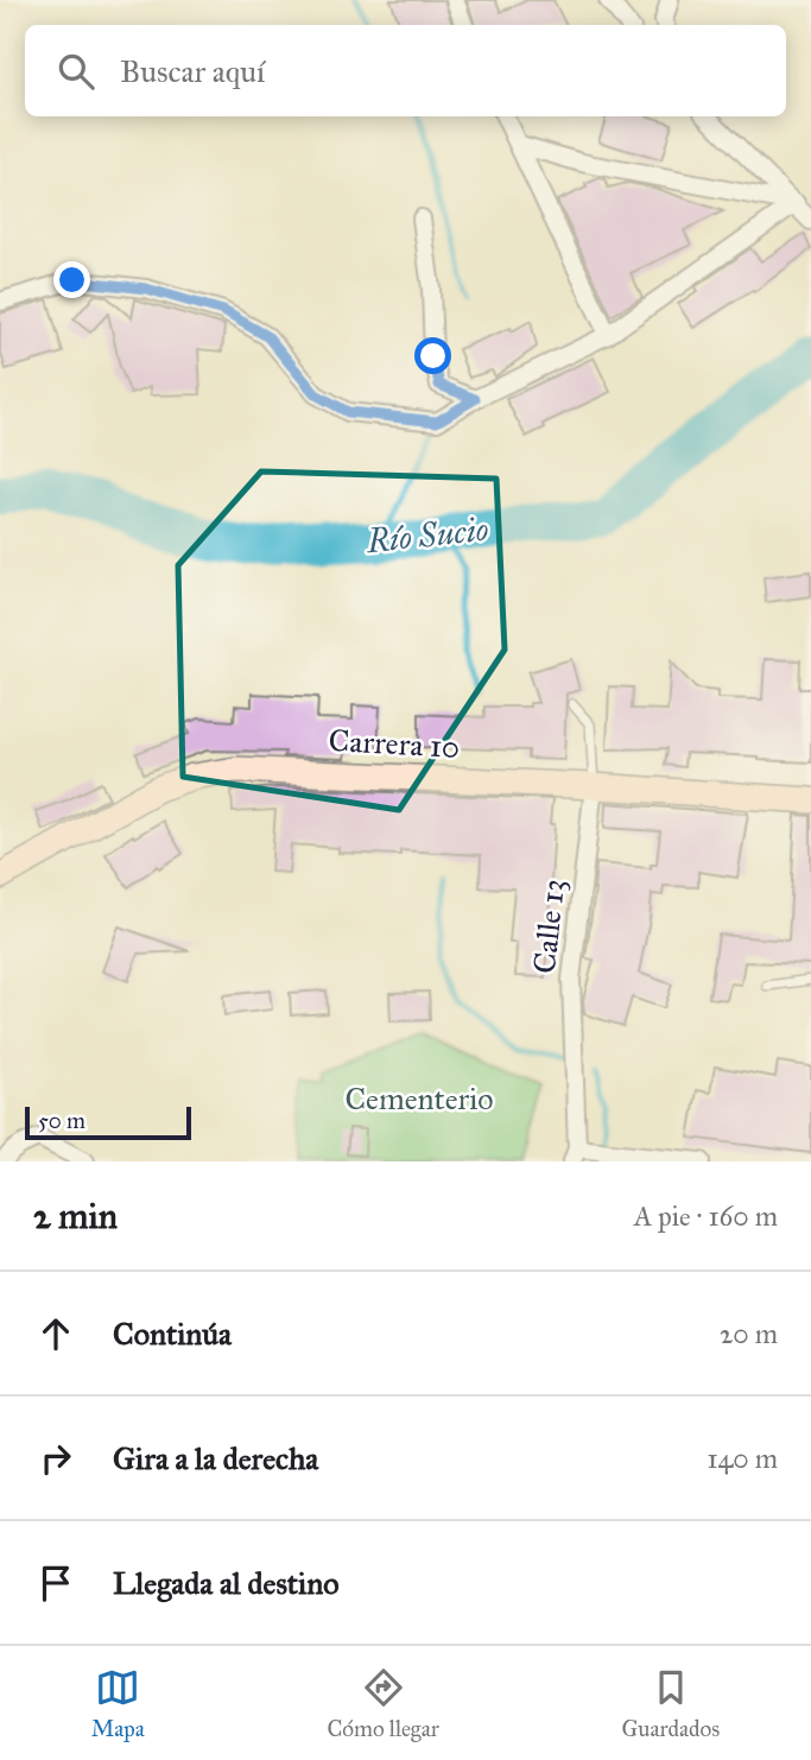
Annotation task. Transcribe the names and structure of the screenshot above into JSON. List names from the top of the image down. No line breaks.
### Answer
{"streets":{"main road":["Carrera 10"],"street":["Calle 13"]},"crossings":[["Carrera 10","Calle 13"]],"water":["Río Sucio"],"parks":["Cementerio"],"scale_bar":"50 m","page":{"search":"Buscar aquí","scale":"50 m","heading":["2 min","A pie · 160 m"],"list":[["Continúa","20 m"],["Gira a la derecha","140 m"],"Llegada al destino"],"nav":["Mapa","Cómo llegar","Guardados"]}}
